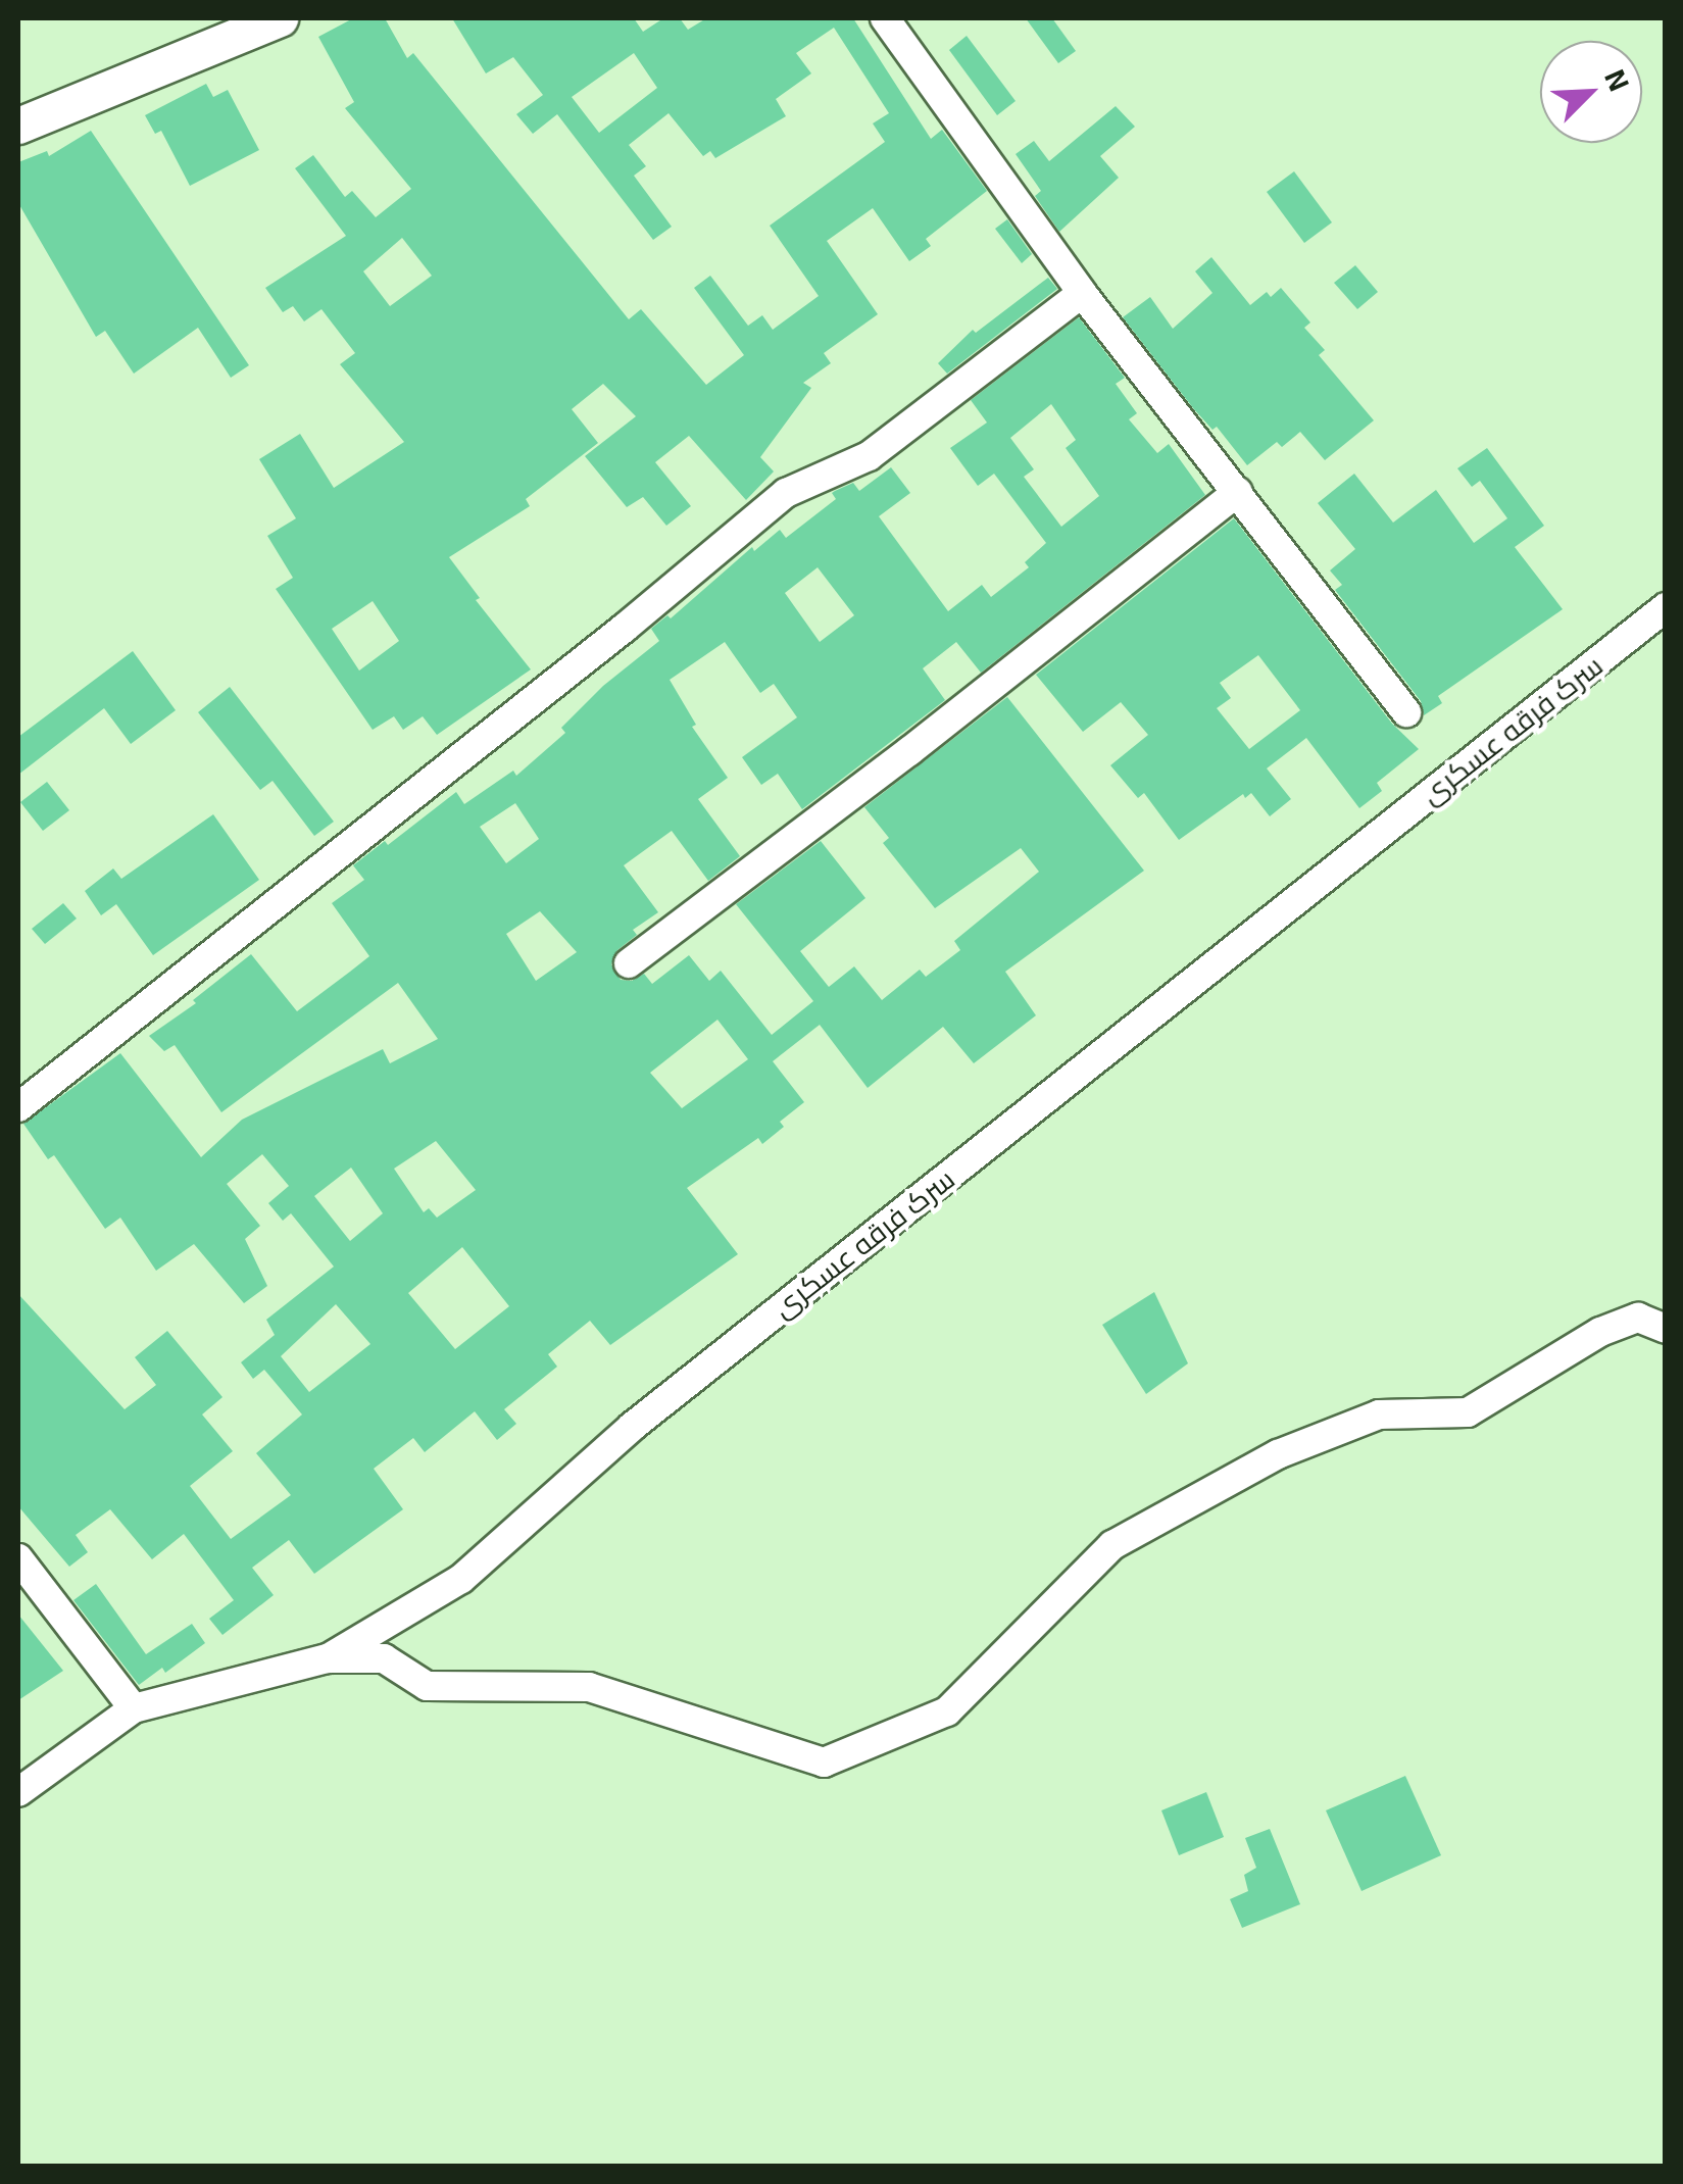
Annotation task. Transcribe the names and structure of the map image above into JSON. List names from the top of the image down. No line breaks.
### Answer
{"streets":{"street":["سرک فرقه عسکری"]},"north":"top right"}
